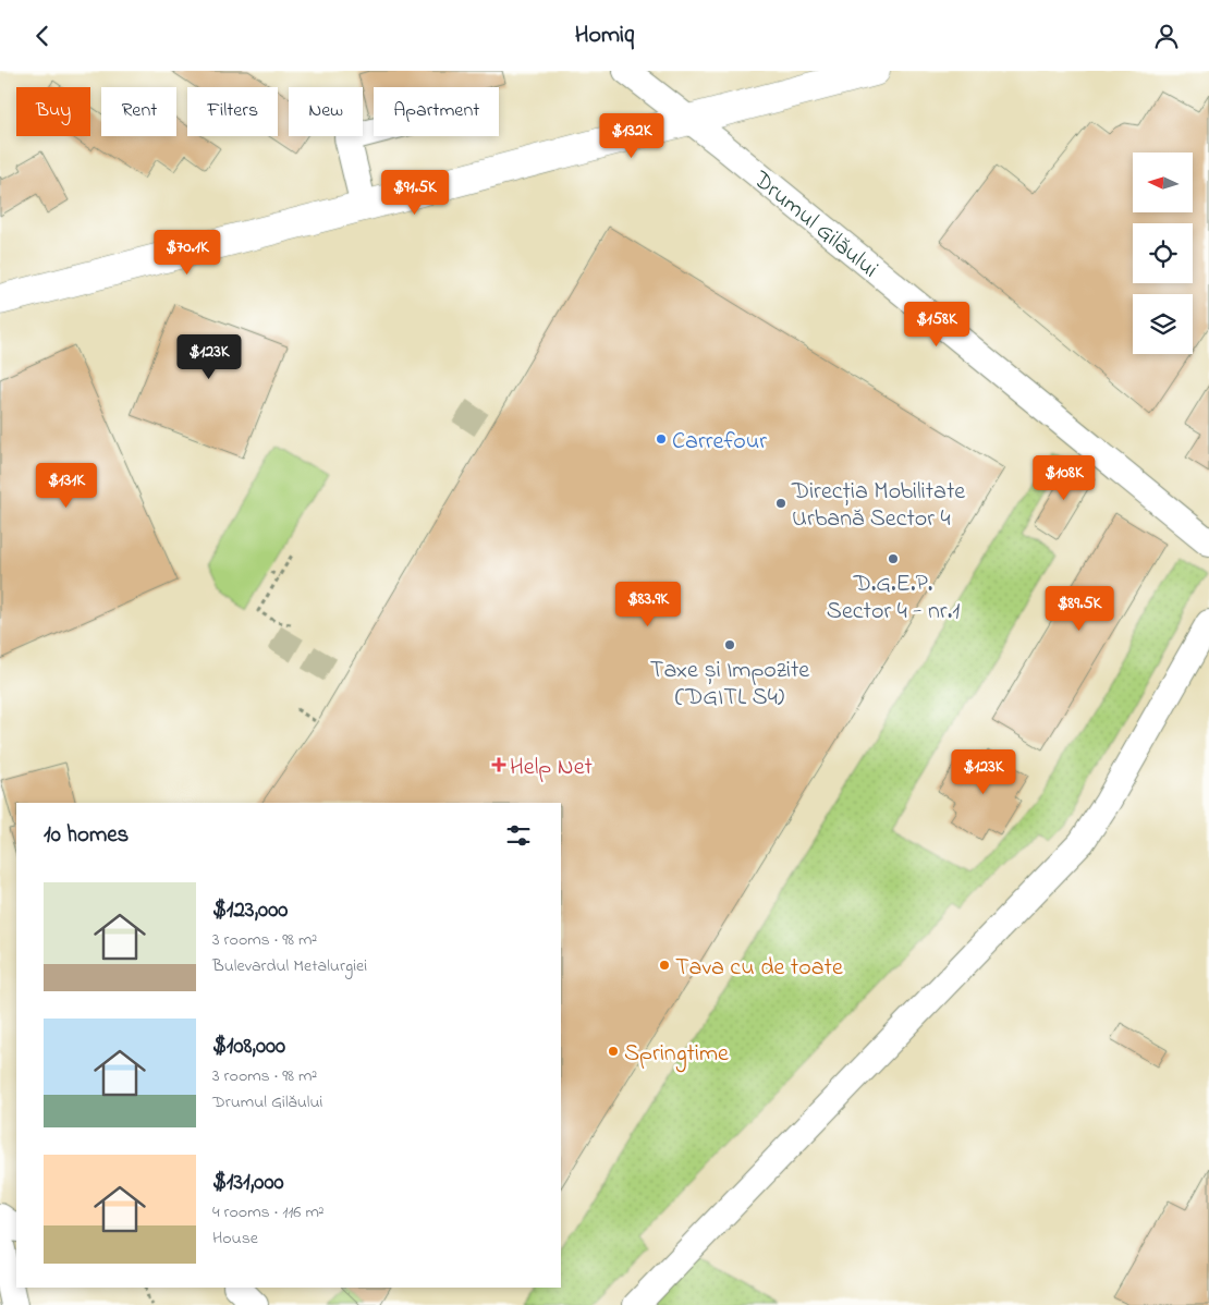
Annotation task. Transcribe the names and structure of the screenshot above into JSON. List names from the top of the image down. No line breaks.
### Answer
{"streets":{"street":["Drumul Gilăului"]},"places":{"other":["Carrefour","Direcția Mobilitate Urbană Sector 4","D.G.E.P. Sector 4 - nr.1","Taxe și Impozite (DGITL S4)","Tava cu de toate","Springtime"],"health":["Help Net"]},"north":"left","page":{"header":"Homiq","chip":["Buy","Rent","Filters","New","Apartment"],"price":["$132K","$91.5K","$70.1K","$158K","$123K","$108K","$131K","$83.9K","$89.5K","$123K"],"heading":"10 homes","list":[{"name":"$123,000","note":"3 rooms · 98 m² · Bulevardul Metalurgiei"},{"name":"$108,000","note":"3 rooms · 98 m² · Drumul Gilăului"},{"name":"$131,000","note":"4 rooms · 116 m² · House"}]}}
